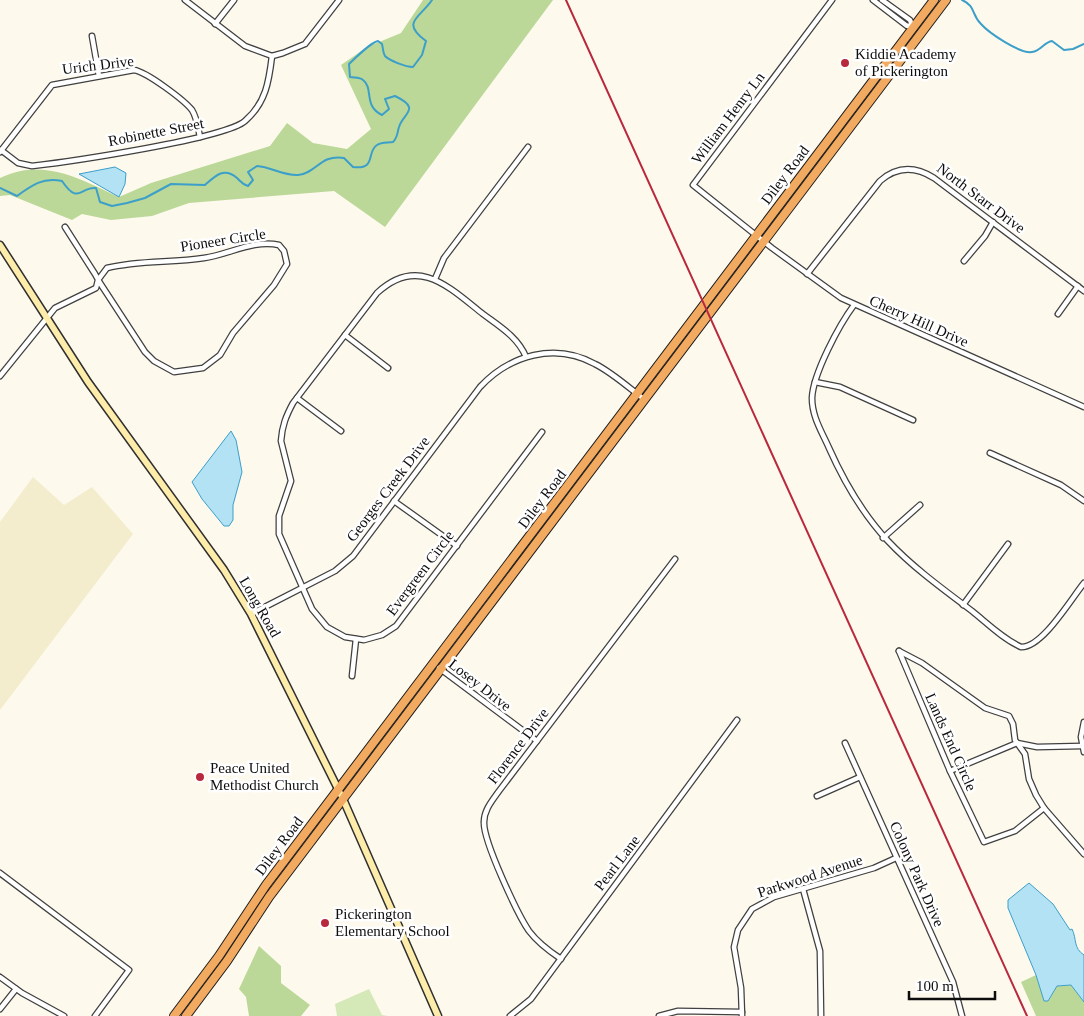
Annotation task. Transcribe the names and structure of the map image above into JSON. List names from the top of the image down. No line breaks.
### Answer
{"streets":{"highway":["Diley Road"],"main road":["Long Road"],"street":["Urich Drive","William Henry Ln","Robinette Street","North Starr Drive","Pioneer Circle","Cherry Hill Drive","Georges Creek Drive","Evergreen Circle","Losey Drive","Lands End Circle","Florence Drive","Pearl Lane","Colony Park Drive","Parkwood Avenue"]},"crossings":[["Urich Drive","Robinette Street"],["William Henry Ln","Diley Road"],["William Henry Ln","Cherry Hill Drive"],["Diley Road","Cherry Hill Drive"],["Diley Road","Long Road"],["Diley Road","Losey Drive"],["North Starr Drive","Cherry Hill Drive"],["Pioneer Circle","Long Road"],["Georges Creek Drive","Evergreen Circle"],["Georges Creek Drive","Long Road"],["Losey Drive","Florence Drive"],["Florence Drive","Pearl Lane"],["Colony Park Drive","Parkwood Avenue"]],"places":["Kiddie Academy of Pickerington","Peace United Methodist Church","Pickerington Elementary School"],"scale_bar":"100 m"}
